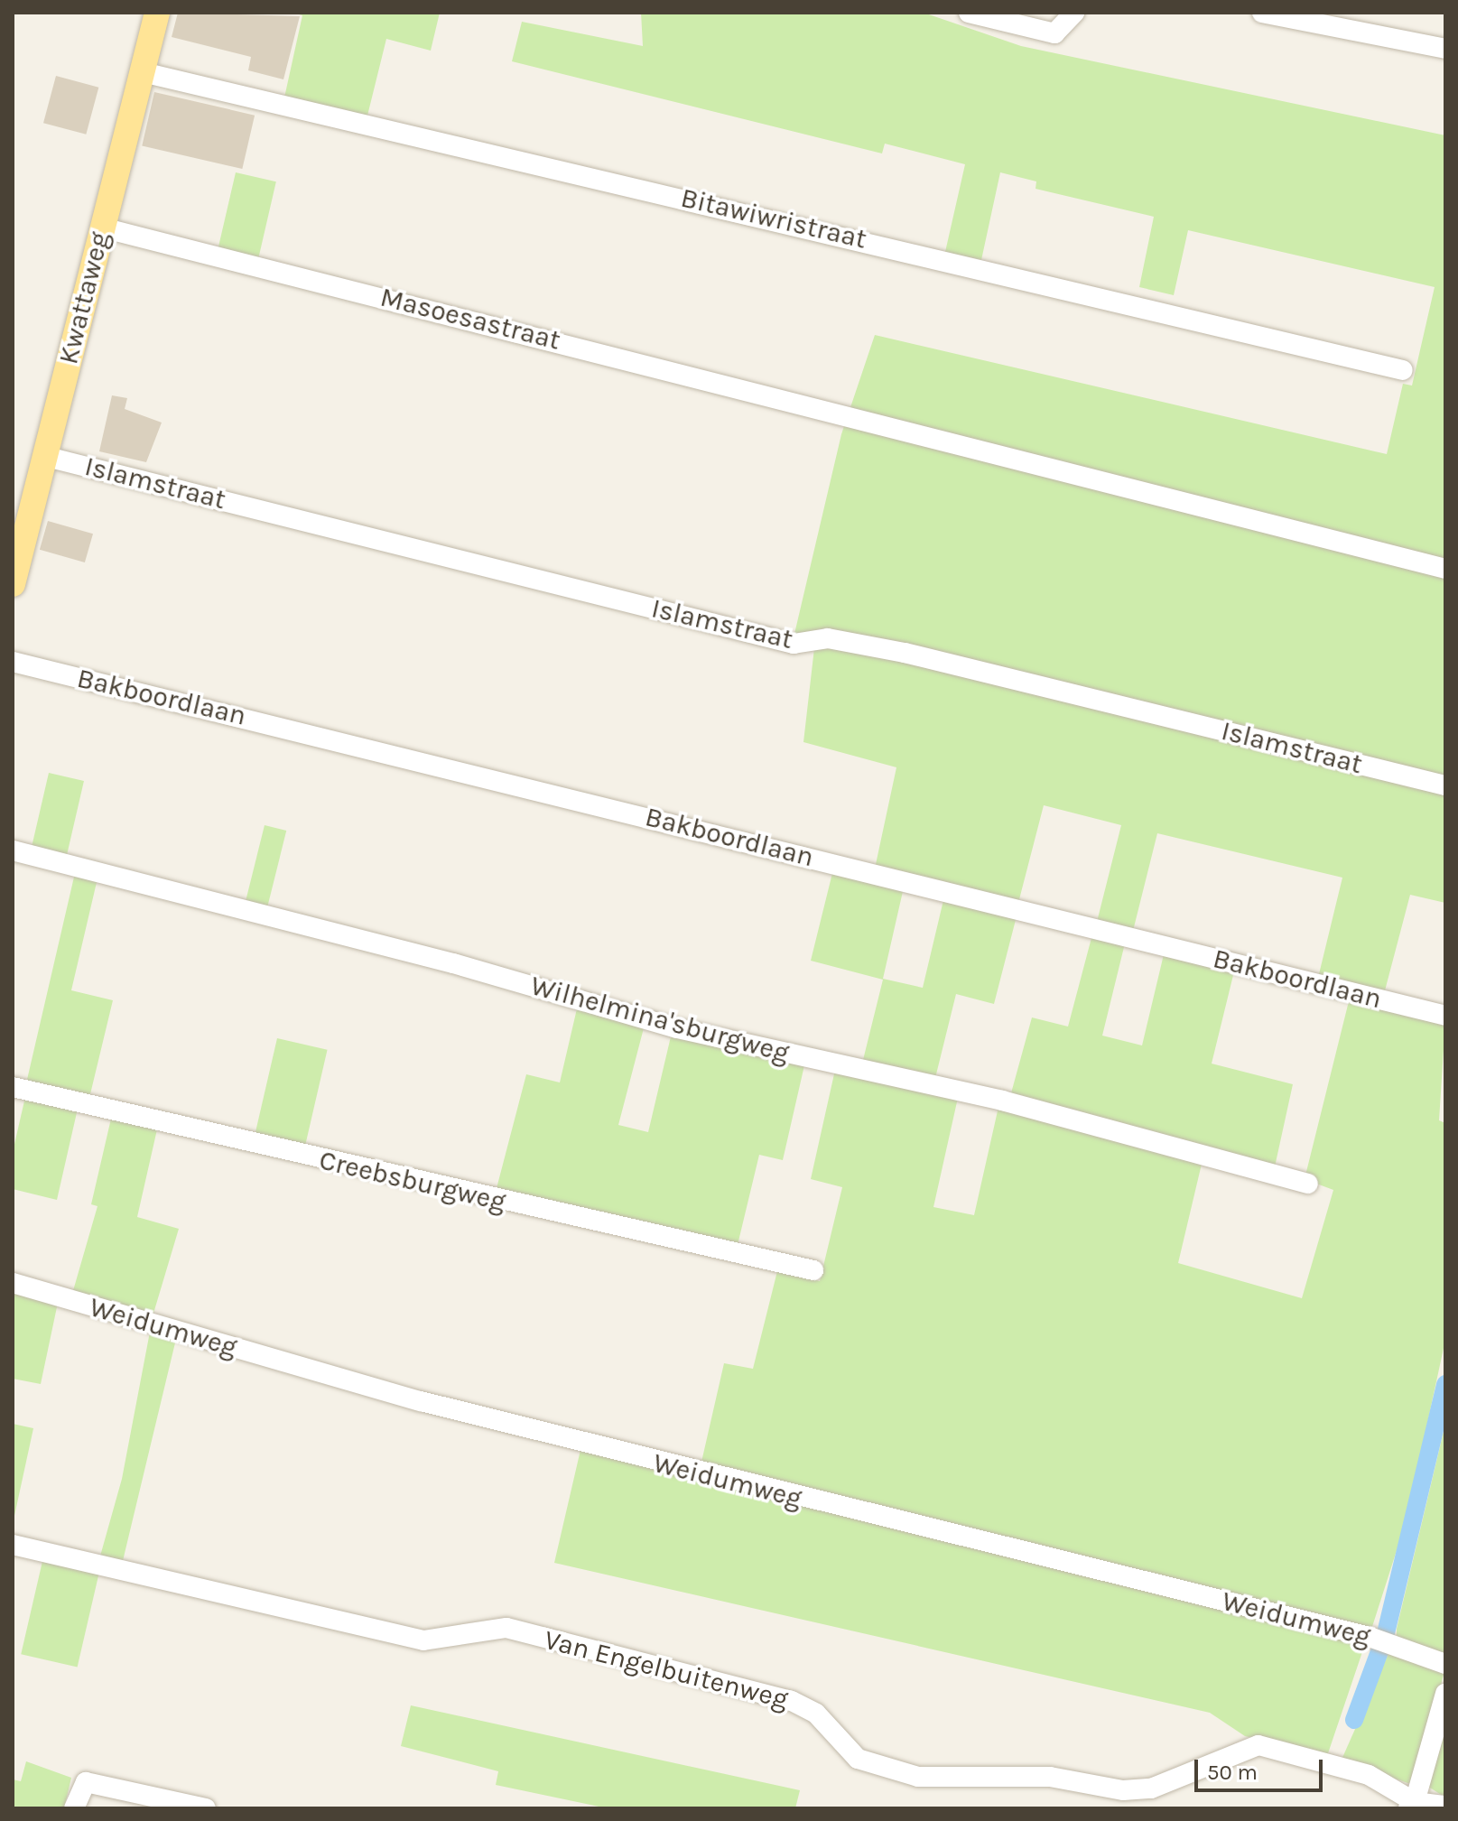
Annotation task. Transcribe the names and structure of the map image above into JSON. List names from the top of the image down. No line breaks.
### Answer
{"streets":{"main road":["Kwattaweg"],"street":["Bitawiwristraat","Masoesastraat","Islamstraat","Bakboordlaan","Wilhelmina'sburgweg","Creebsburgweg","Weidumweg","Van Engelbuitenweg"]},"crossings":[["Bitawiwristraat","Kwattaweg"],["Kwattaweg","Masoesastraat"],["Kwattaweg","Islamstraat"]],"scale_bar":"50 m"}
